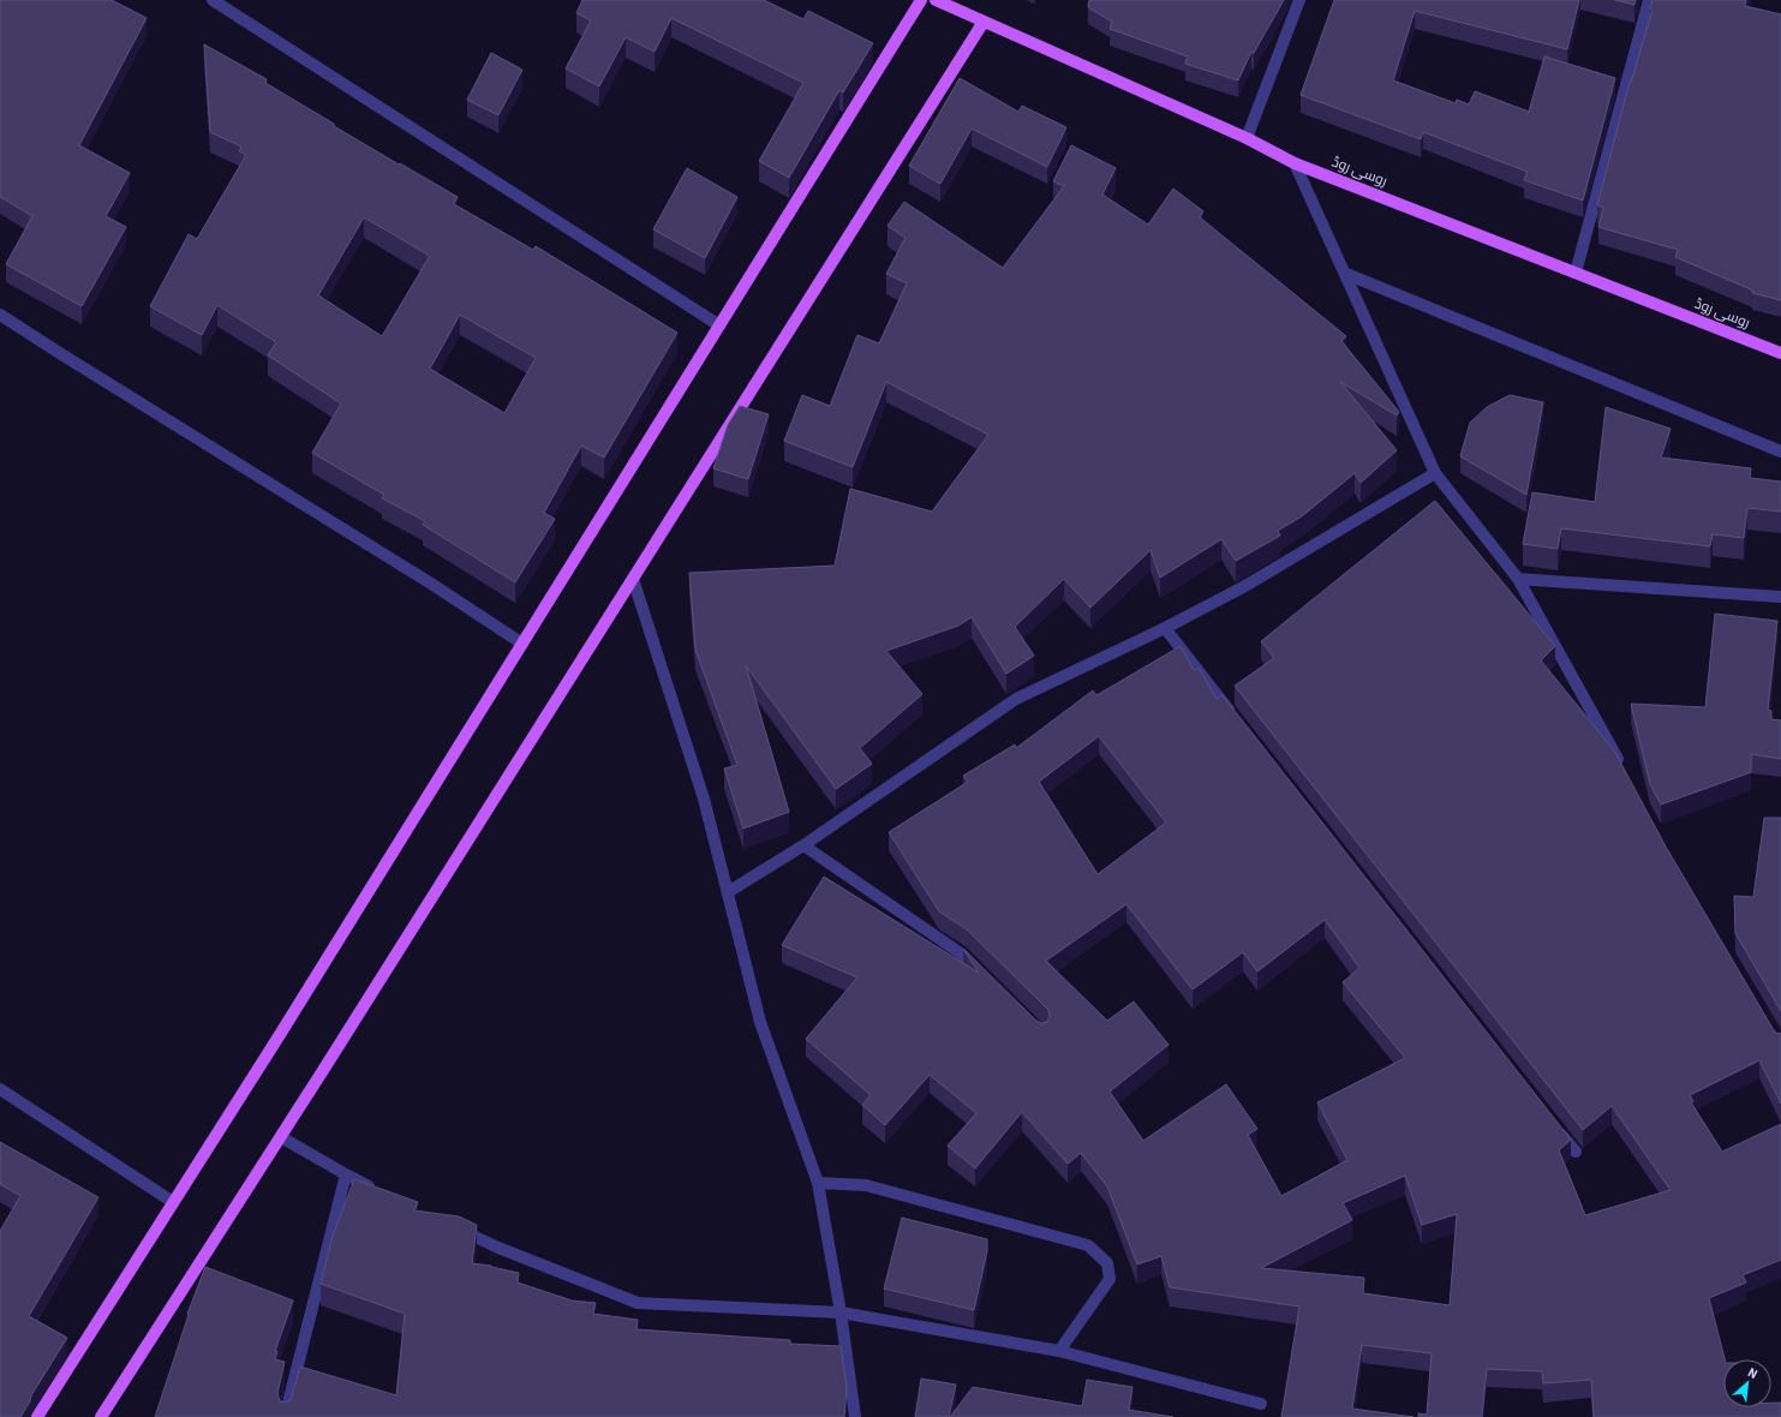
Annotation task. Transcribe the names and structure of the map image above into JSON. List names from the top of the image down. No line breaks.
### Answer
{"streets":{"main road":["روسی روڈ"]},"north":"top right"}
